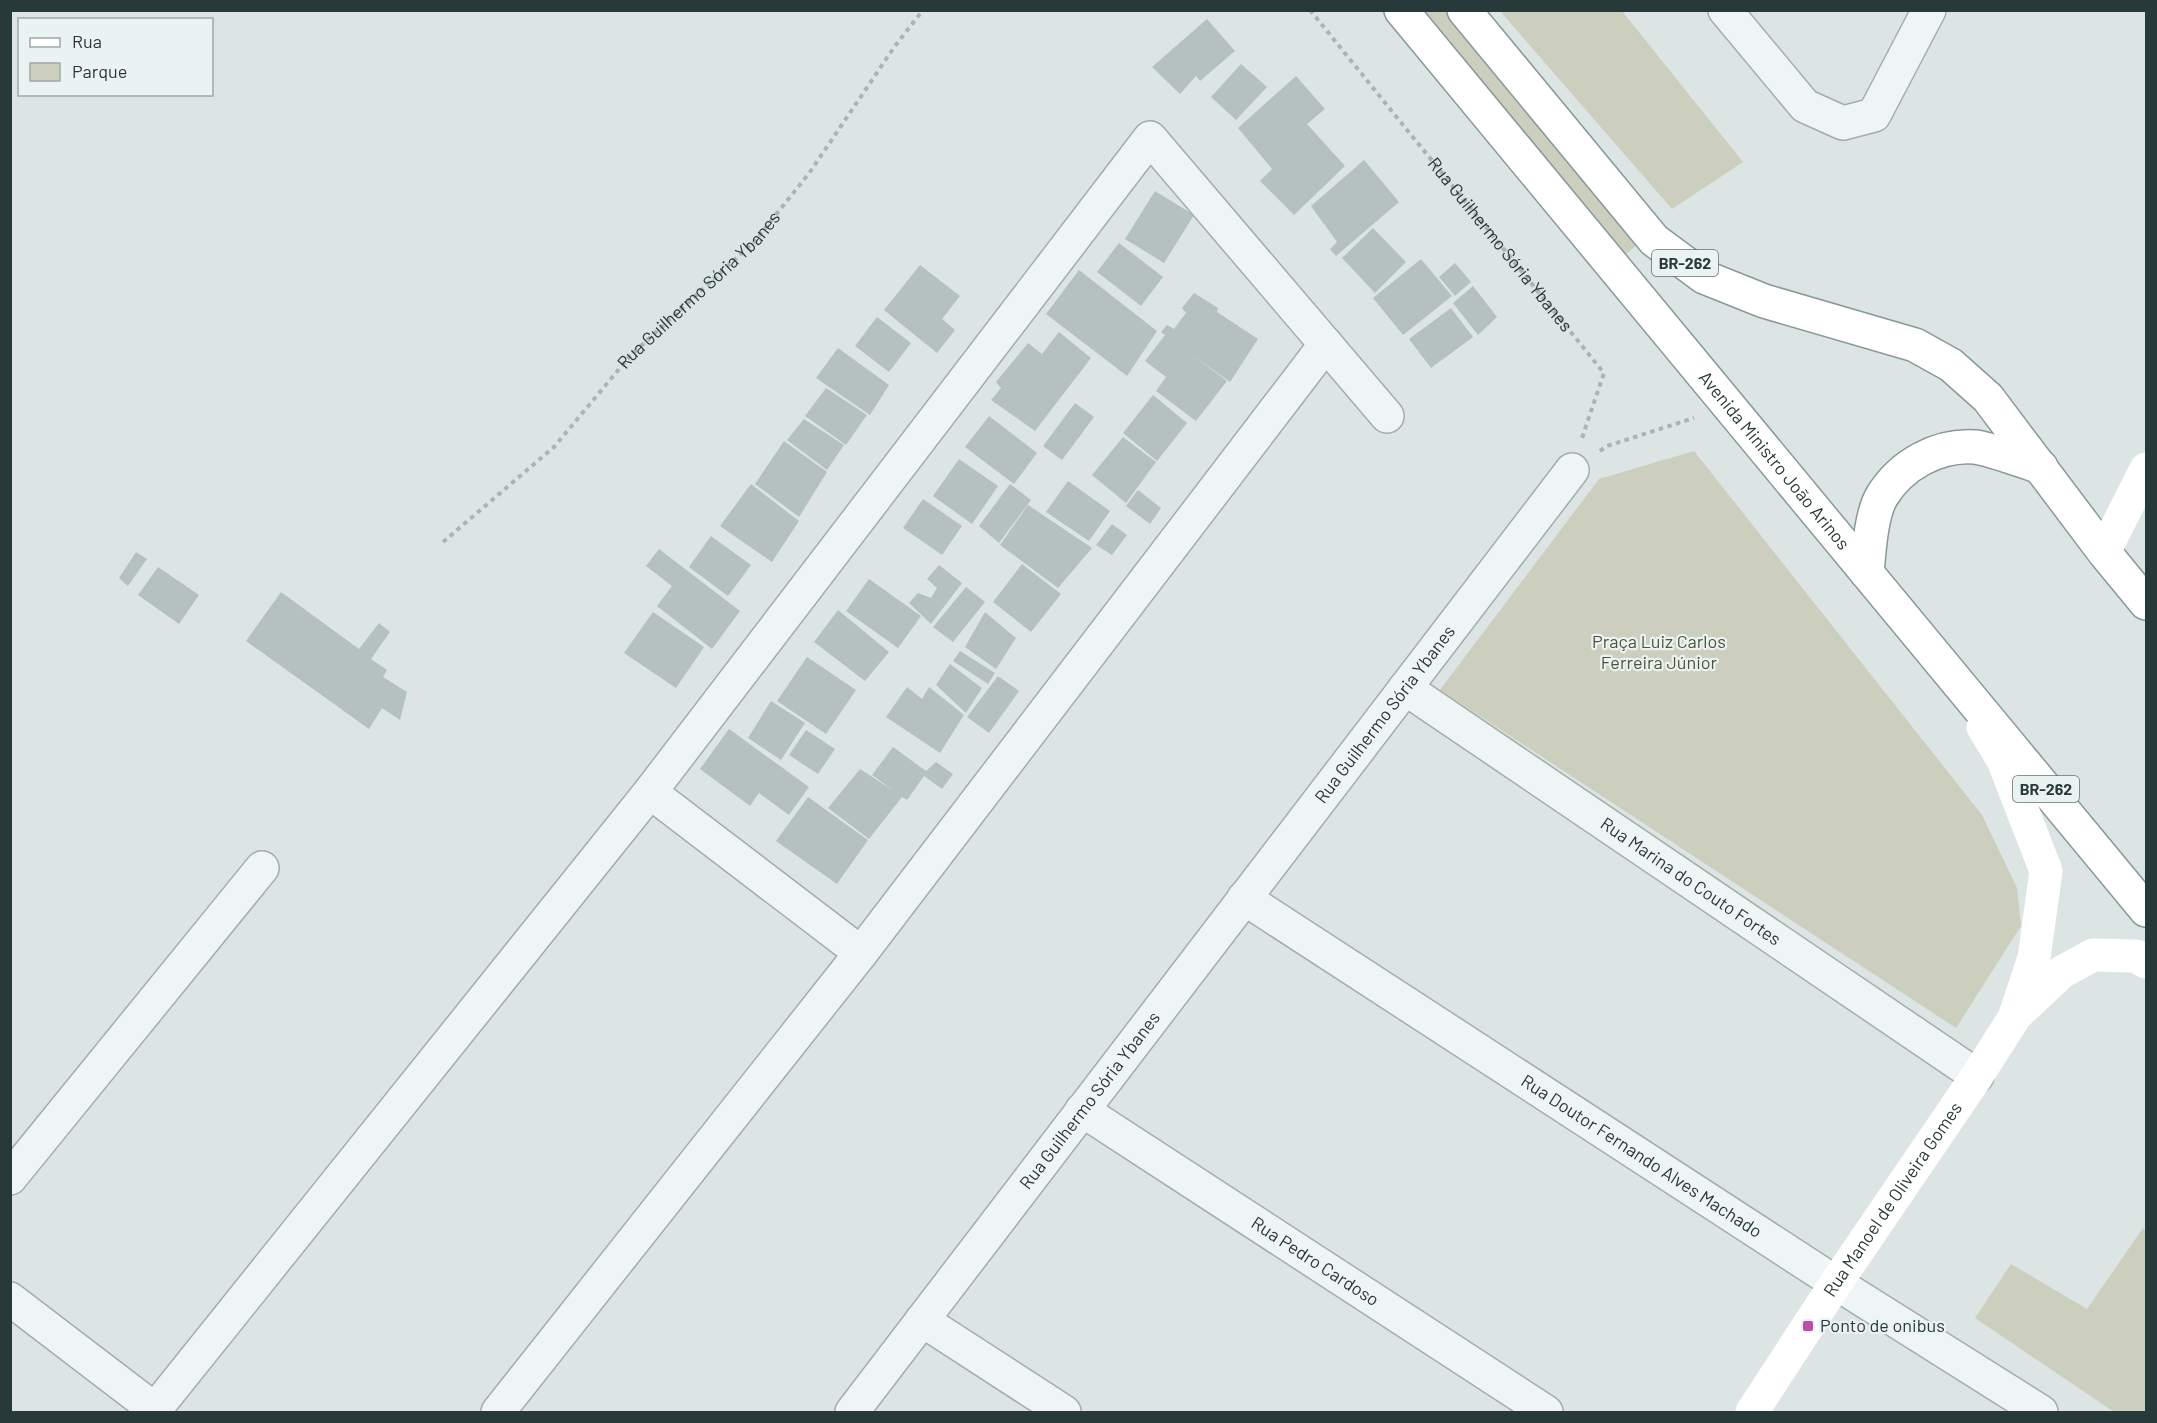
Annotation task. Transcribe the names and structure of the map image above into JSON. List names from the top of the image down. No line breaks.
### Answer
{"streets":{"main road":["BR-262","Avenida Ministro João Arinos","Rua Manoel de Oliveira Gomes"],"street":["Rua Guilhermo Sória Ybanes","Rua Marina do Couto Fortes","Rua Doutor Fernando Alves Machado","Rua Pedro Cardoso"]},"crossings":[["Rua Guilhermo Sória Ybanes","Rua Marina do Couto Fortes"],["Rua Guilhermo Sória Ybanes","Rua Doutor Fernando Alves Machado"],["Rua Guilhermo Sória Ybanes","Rua Pedro Cardoso"],["Avenida Ministro João Arinos","Rua Manoel de Oliveira Gomes"],["Rua Marina do Couto Fortes","Rua Manoel de Oliveira Gomes"],["Rua Doutor Fernando Alves Machado","Rua Manoel de Oliveira Gomes"]],"parks":["Praça Luiz Carlos Ferreira Júnior"],"places":{"transit":["Ponto de onibus"]},"legend":["Rua","Parque"]}
